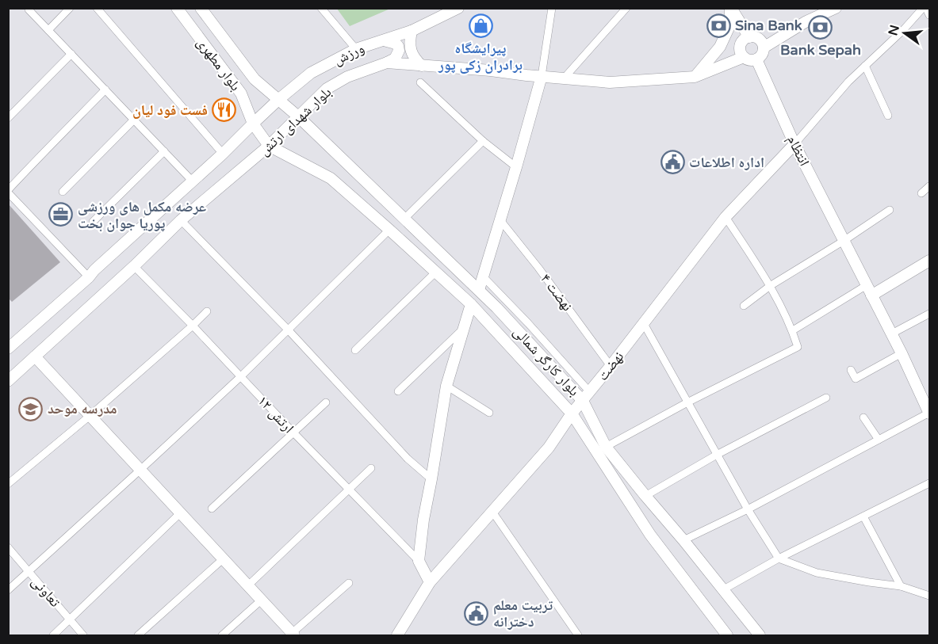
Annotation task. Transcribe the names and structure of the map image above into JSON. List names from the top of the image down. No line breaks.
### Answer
{"streets":{"main road":["ورزش","بلوار مطهری","بلوار شهدای ارتش","انتظام","بلوار کارگر شمالی","نهضت"],"street":["نهضت ۴","ارتش ۱۲","تعاونی"]},"crossings":[["ورزش","بلوار مطهری"],["ورزش","بلوار شهدای ارتش"],["بلوار مطهری","بلوار شهدای ارتش"],["بلوار مطهری","بلوار کارگر شمالی"],["بلوار شهدای ارتش","انتظام"],["بلوار شهدای ارتش","بلوار کارگر شمالی"],["بلوار شهدای ارتش","ارتش ۱۲"],["انتظام","نهضت"],["نهضت ۴","نهضت"],["بلوار کارگر شمالی","نهضت"]],"places":{"shop":["پیرایشگاه برادران زکی پور"],"bank":["Sina Bank","Bank Sepah"],"restaurant":["فست فود لیان"],"public building":["اداره اطلاعات","تربیت معلم دخترانه"],"office":["عرضه مکمل های ورزشی پوریا جوان بخت"],"school or university":["مدرسه موحد"]},"north":"left"}
